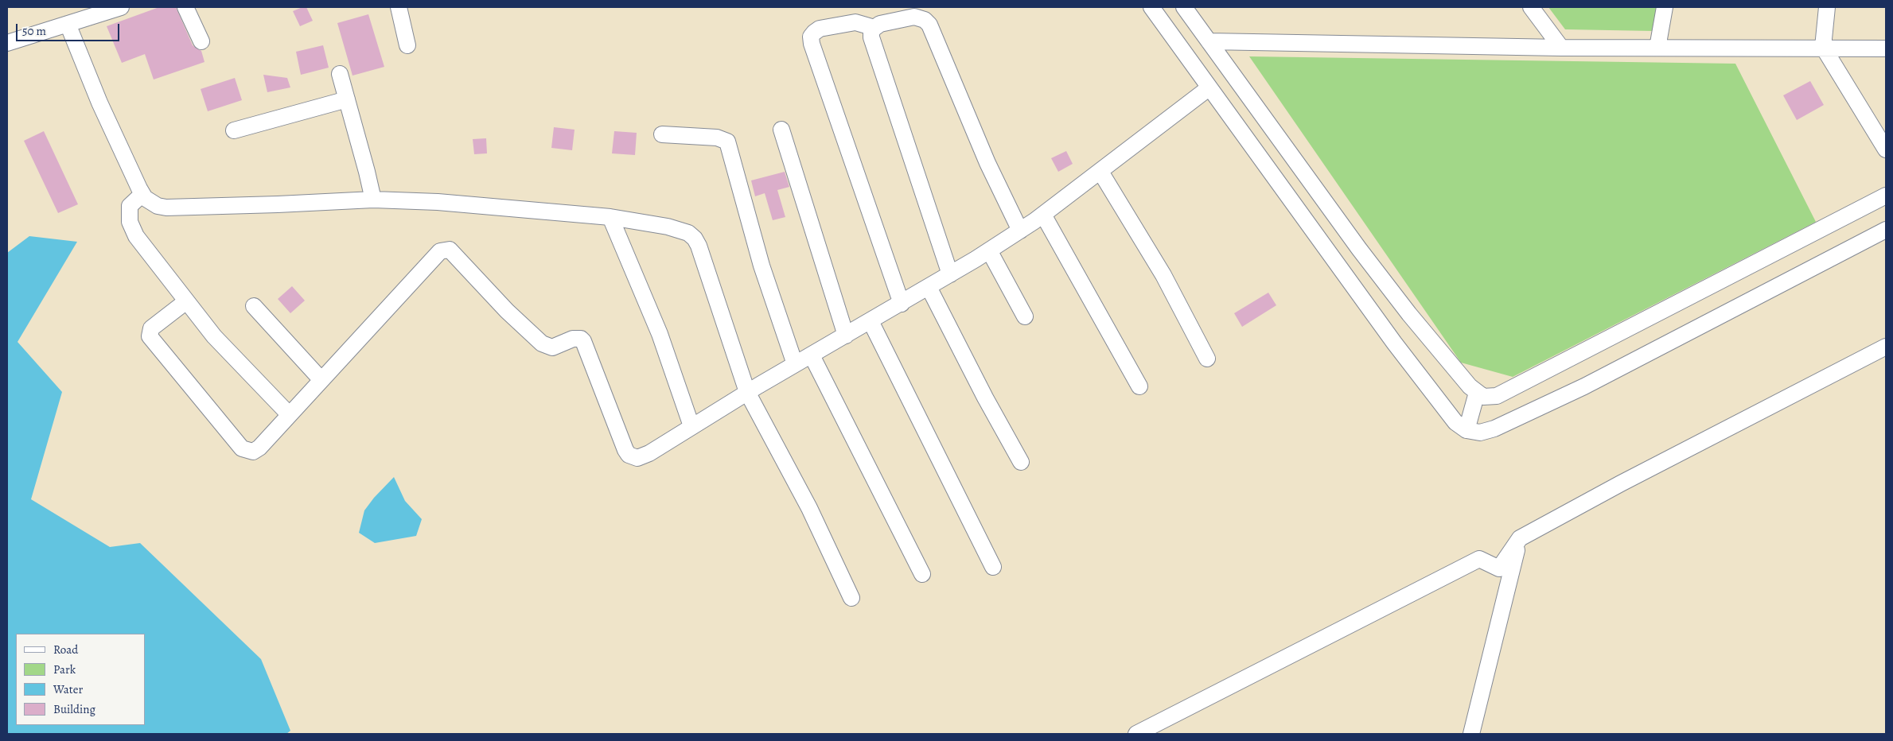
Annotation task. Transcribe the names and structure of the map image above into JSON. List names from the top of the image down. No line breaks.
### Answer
{"legend":["Road","Park","Water","Building"],"scale_bar":"50 m"}
